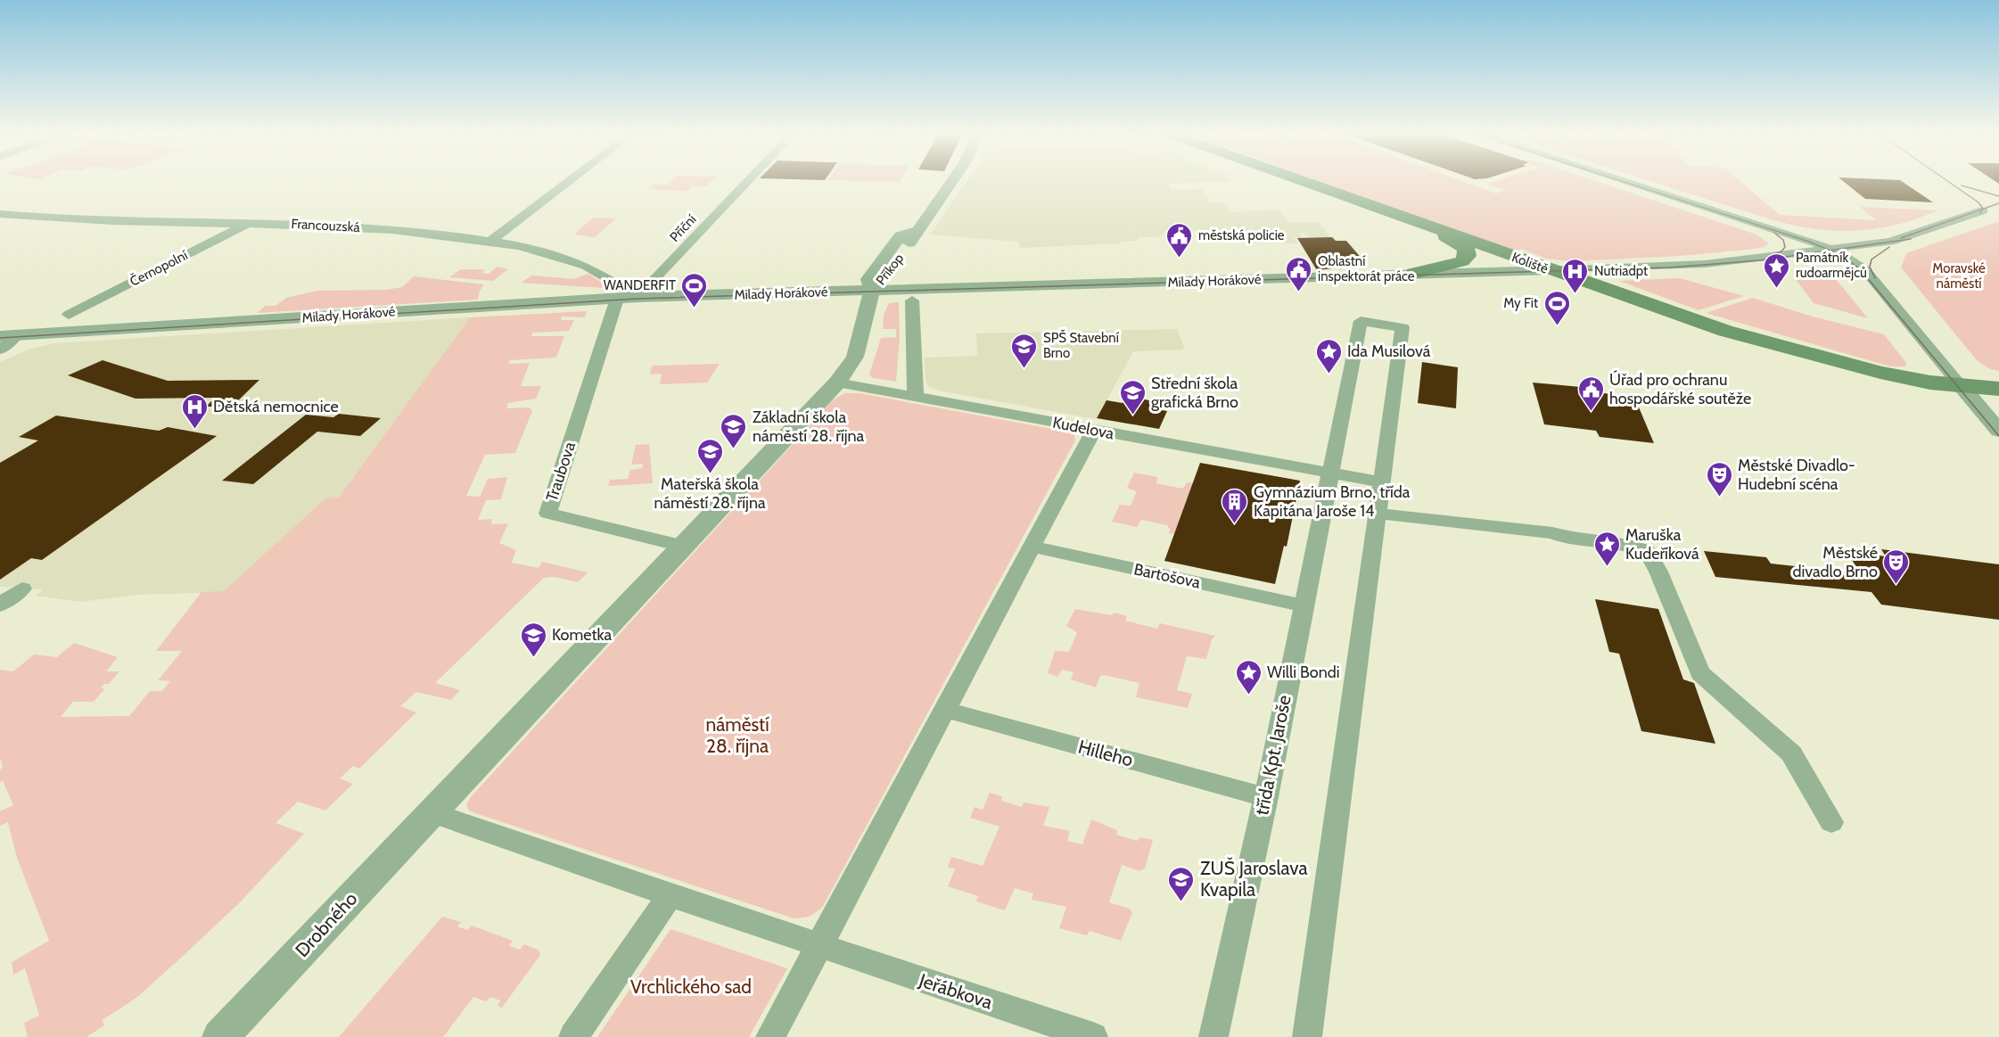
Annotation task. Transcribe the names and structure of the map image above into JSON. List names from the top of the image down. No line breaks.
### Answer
{"streets":{"main road":["Koliště"],"street":["Francouzská","Příční","Černopolní","Příkop","Milady Horákové","Kudelova","Traubova","Bartošova","Hilleho","třída Kpt. Jaroše","Drobného","Jeřábkova"]},"crossings":[["Francouzská","Příční"],["Francouzská","Černopolní"],["Francouzská","Milady Horákové"],["Příční","Milady Horákové"],["Koliště","Milady Horákové"],["Příkop","Milady Horákové"],["Milady Horákové","Traubova"],["Kudelova","třída Kpt. Jaroše"],["Bartošova","třída Kpt. Jaroše"],["Hilleho","třída Kpt. Jaroše"]],"parks":["Moravské náměstí","náměstí 28. října","Vrchlického sad"],"places":{"public building":["městská policie","Oblastní inspektorát práce","Úřad pro ochranu hospodářské soutěže"],"place":["Památník rudoarmějců","Ida Musilová","Maruška Kudeříková","Willi Bondi"],"hospital":["Nutriadpt","Dětská nemocnice"],"sports":["WANDERFIT","My Fit"],"school or university":["SPŠ Stavební Brno","Střední škola grafická Brno","Základní škola náměstí 28. října","Mateřská škola náměstí 28. října","Kometka","ZUŠ Jaroslava Kvapila"],"theatre":["Městské Divadlo- Hudební scéna","Městské divadlo Brno"],"building":["Gymnázium Brno, třída Kapitána Jaroše 14"]}}
